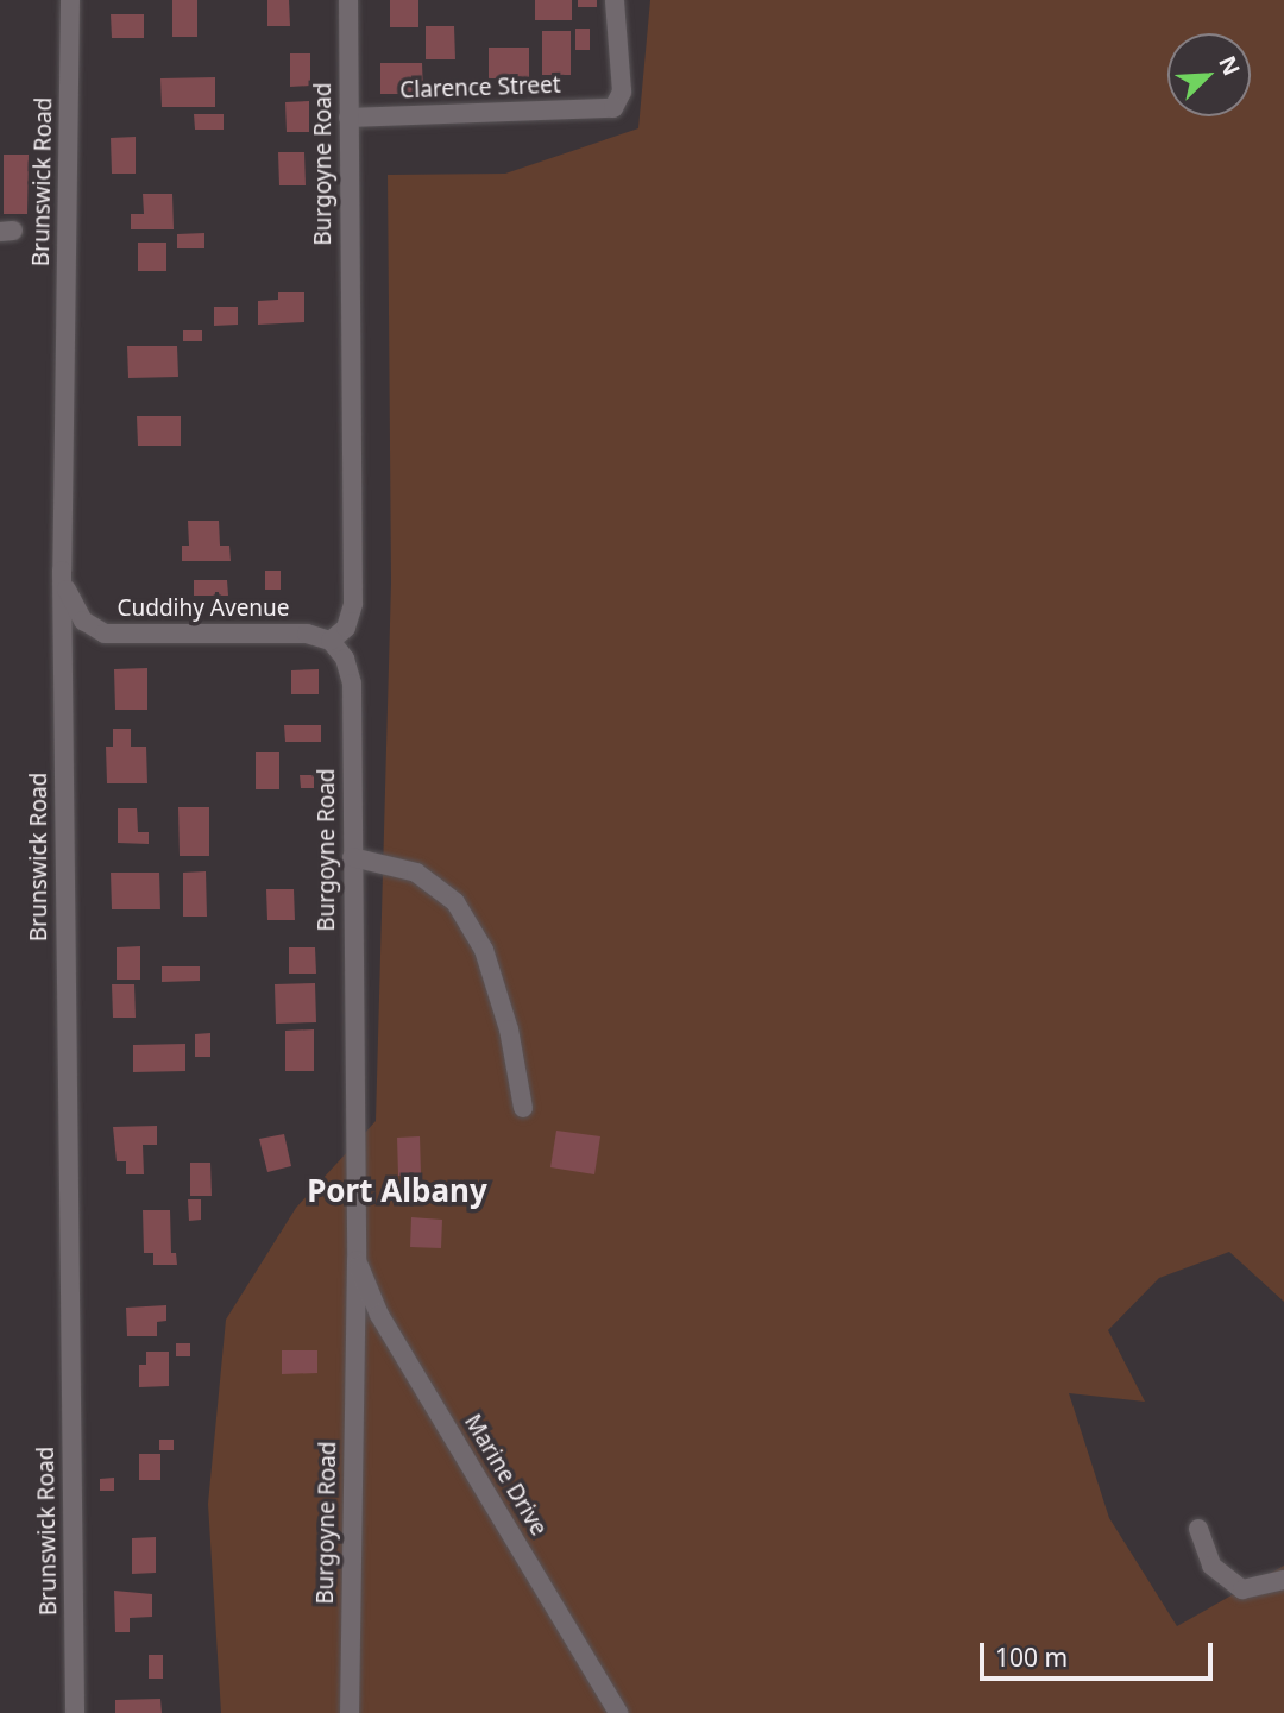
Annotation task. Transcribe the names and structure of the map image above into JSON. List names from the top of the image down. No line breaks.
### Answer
{"streets":{"street":["Clarence Street","Burgoyne Road","Brunswick Road","Cuddihy Avenue","Marine Drive"]},"crossings":[["Clarence Street","Burgoyne Road"],["Burgoyne Road","Cuddihy Avenue"],["Burgoyne Road","Marine Drive"],["Brunswick Road","Cuddihy Avenue"]],"districts":["Port Albany"],"scale_bar":"100 m","north":"top right"}
